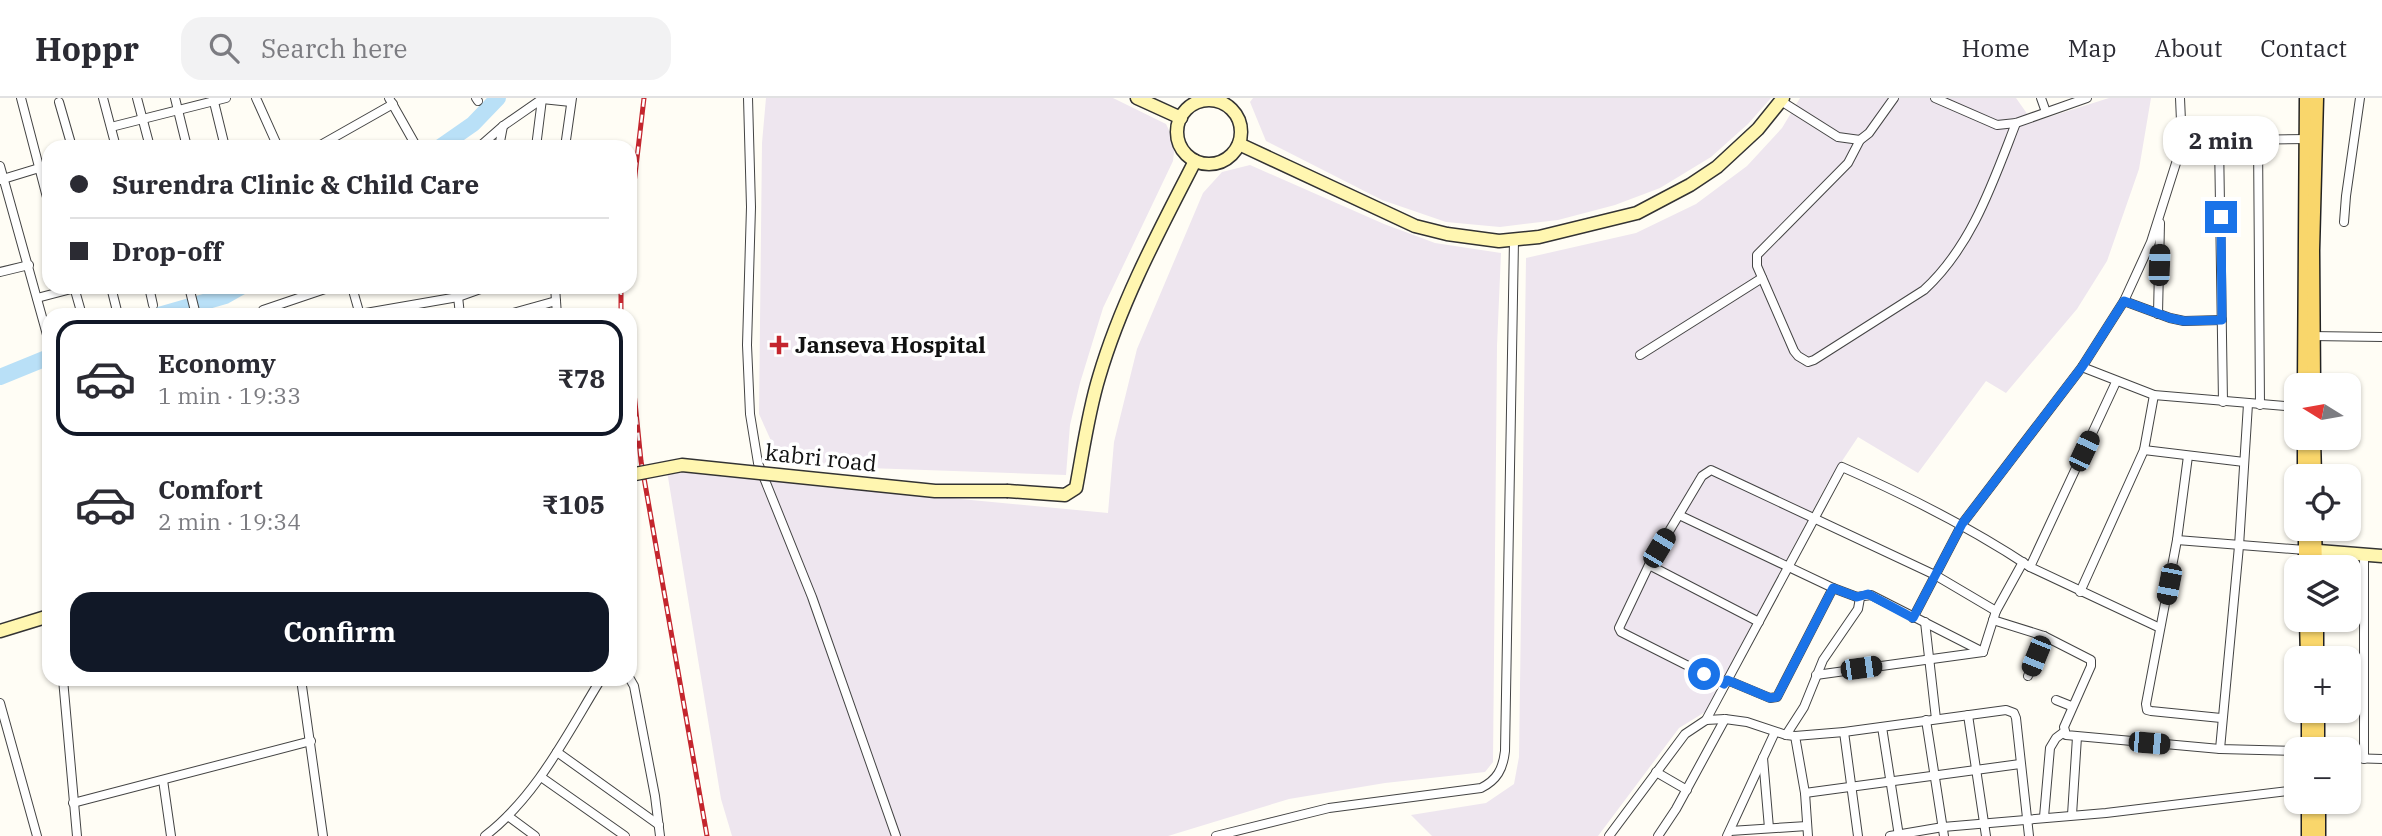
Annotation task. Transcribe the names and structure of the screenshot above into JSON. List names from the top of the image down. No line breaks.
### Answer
{"streets":{"street":["kabri road"]},"places":{"health":["Janseva Hospital"]},"north":"left","page":{"header":"Hoppr","search":"Search here","nav":["Home","Map","About","Contact"],"bubble":"2 min","banner":["Surendra Clinic & Child Care","Drop-off"],"list":[{"name":"Economy","note":"1 min · 19:33","value":"₹78"},{"name":"Comfort","note":"2 min · 19:34","value":"₹105"}],"map_buttons":["+","−"],"buttons":"Confirm"}}
